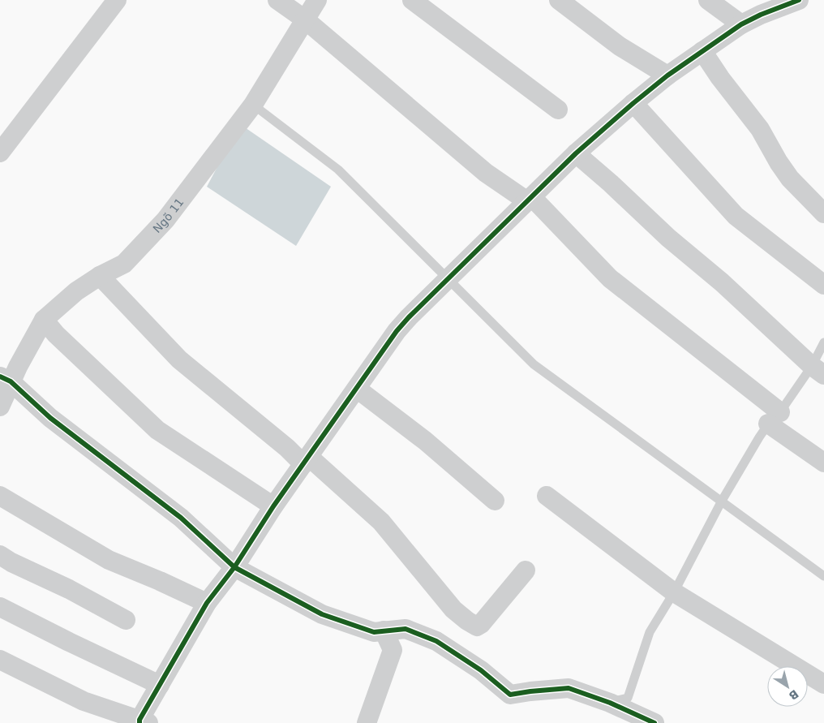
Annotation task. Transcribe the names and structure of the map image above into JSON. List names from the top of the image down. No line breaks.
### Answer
{"streets":{"street":["Ngõ 11"]},"north":"bottom right"}
